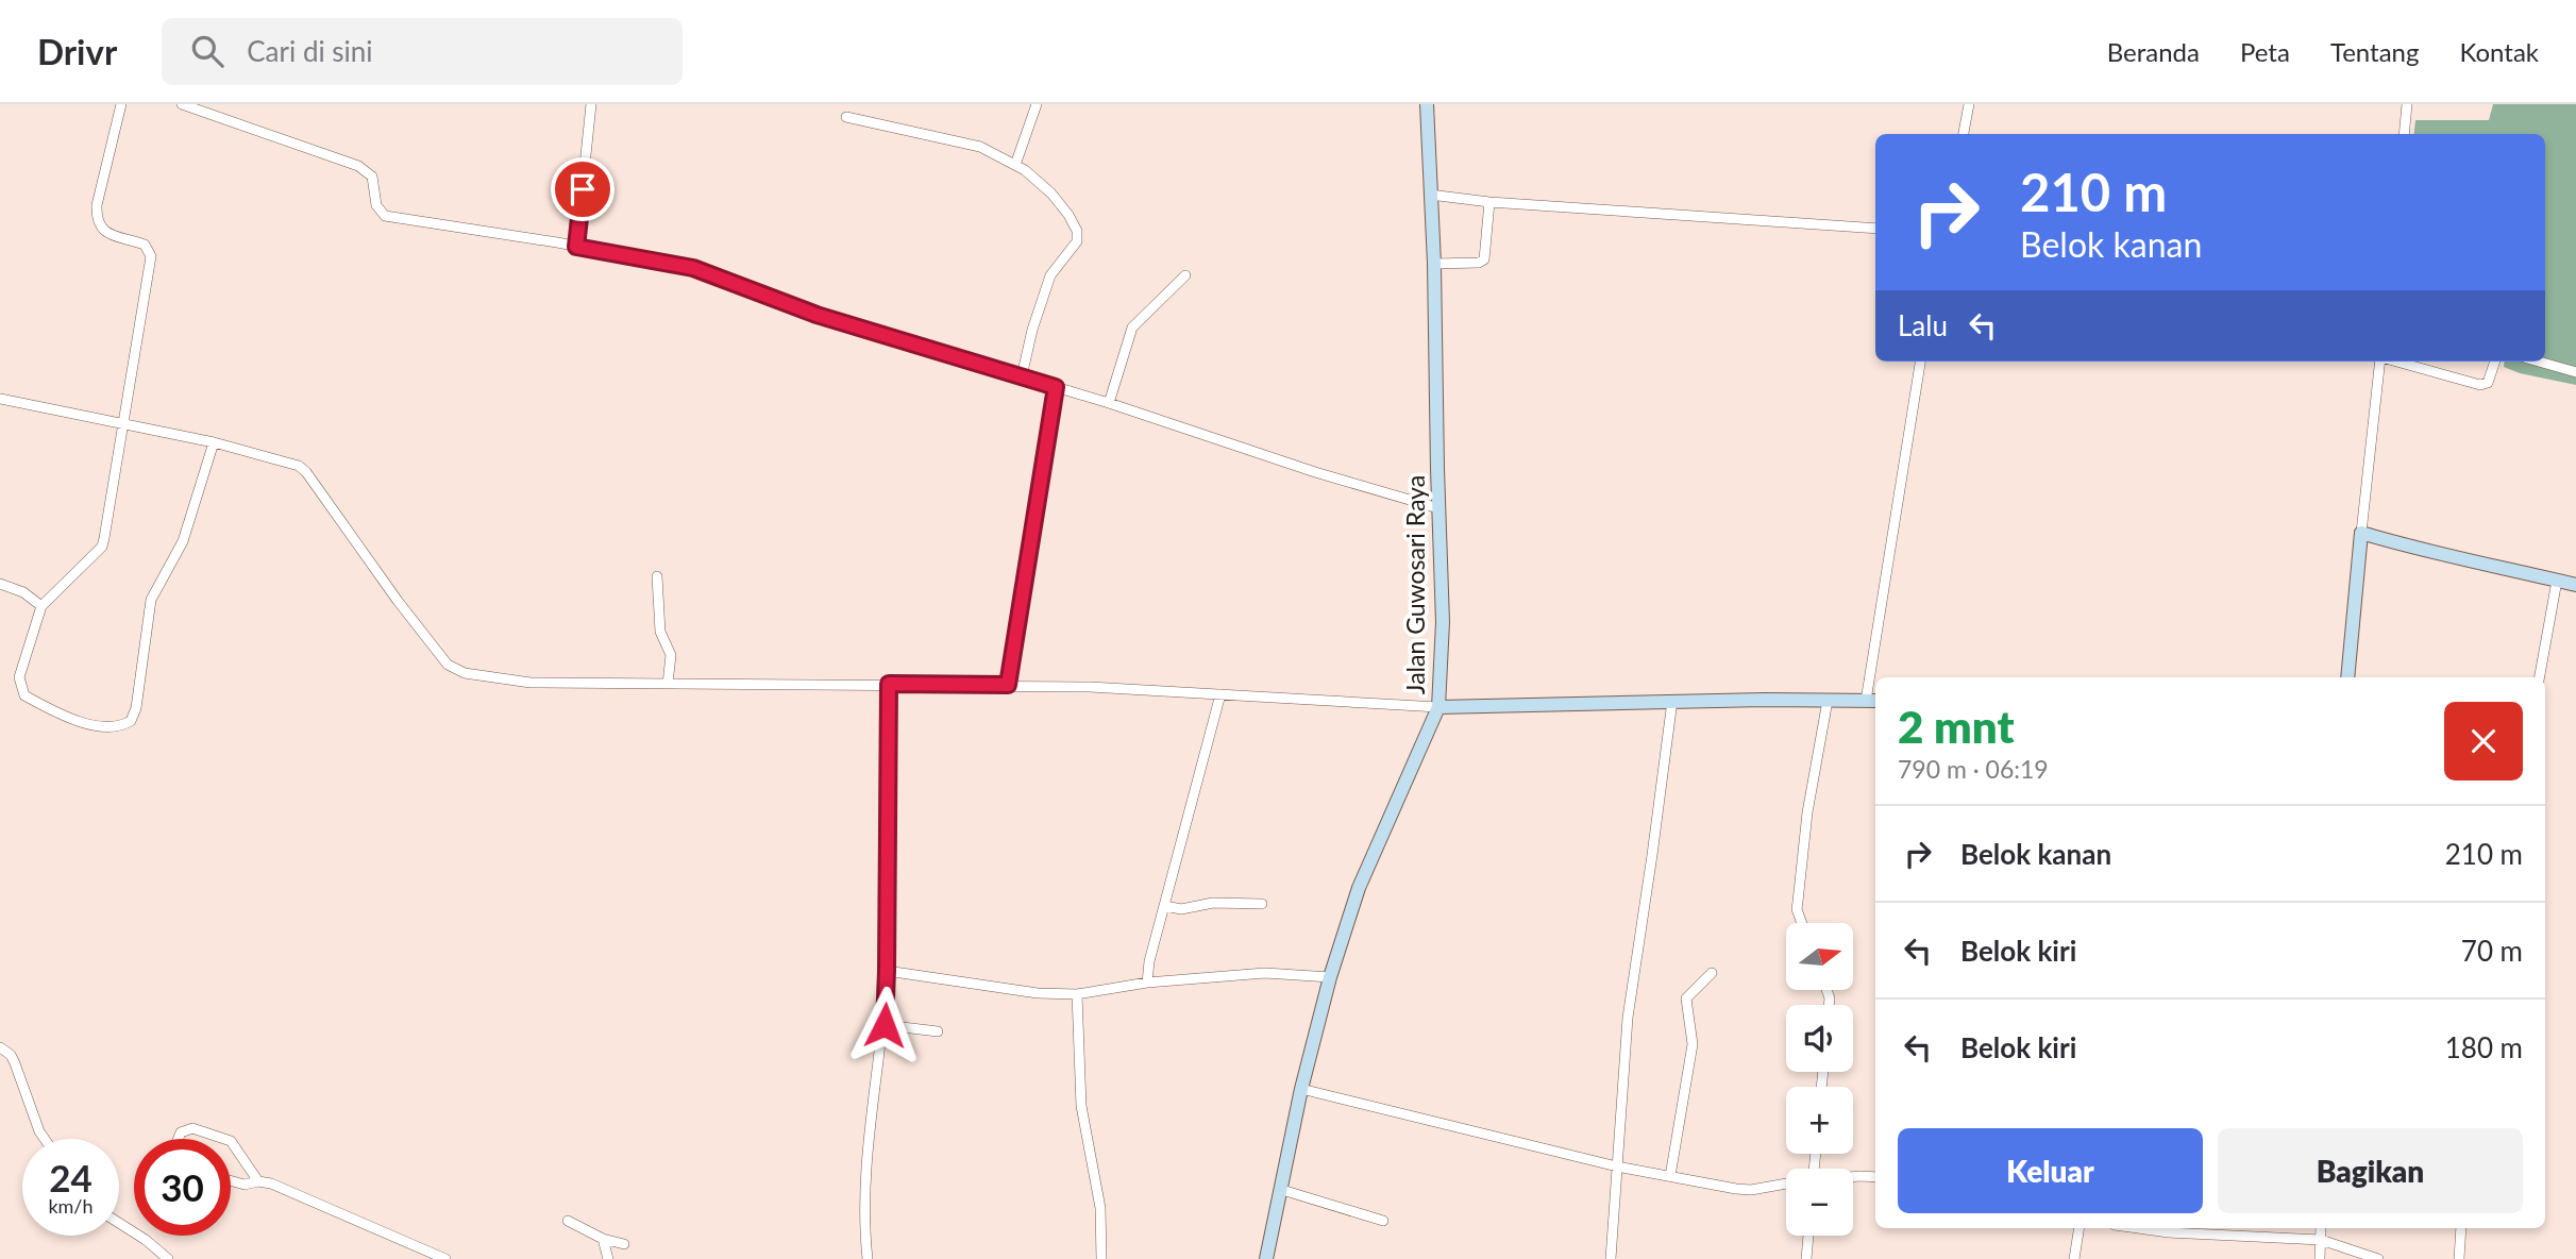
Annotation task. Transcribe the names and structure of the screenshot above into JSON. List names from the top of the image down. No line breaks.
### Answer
{"streets":{"street":["Jalan Guwosari Raya"]},"north":"right","page":{"header":"Drivr","search":"Cari di sini","nav":["Beranda","Peta","Tentang","Kontak"],"turn":["210 m","Belok kanan"],"then":"Lalu","heading":["2 mnt","790 m · 06:19"],"list":[{"name":"Belok kanan","value":"210 m"},{"name":"Belok kiri","value":"70 m"},{"name":"Belok kiri","value":"180 m"}],"map_buttons":["+","−"],"buttons":["Keluar","Bagikan"],"speed":"24 km/h","limit":"30"}}
